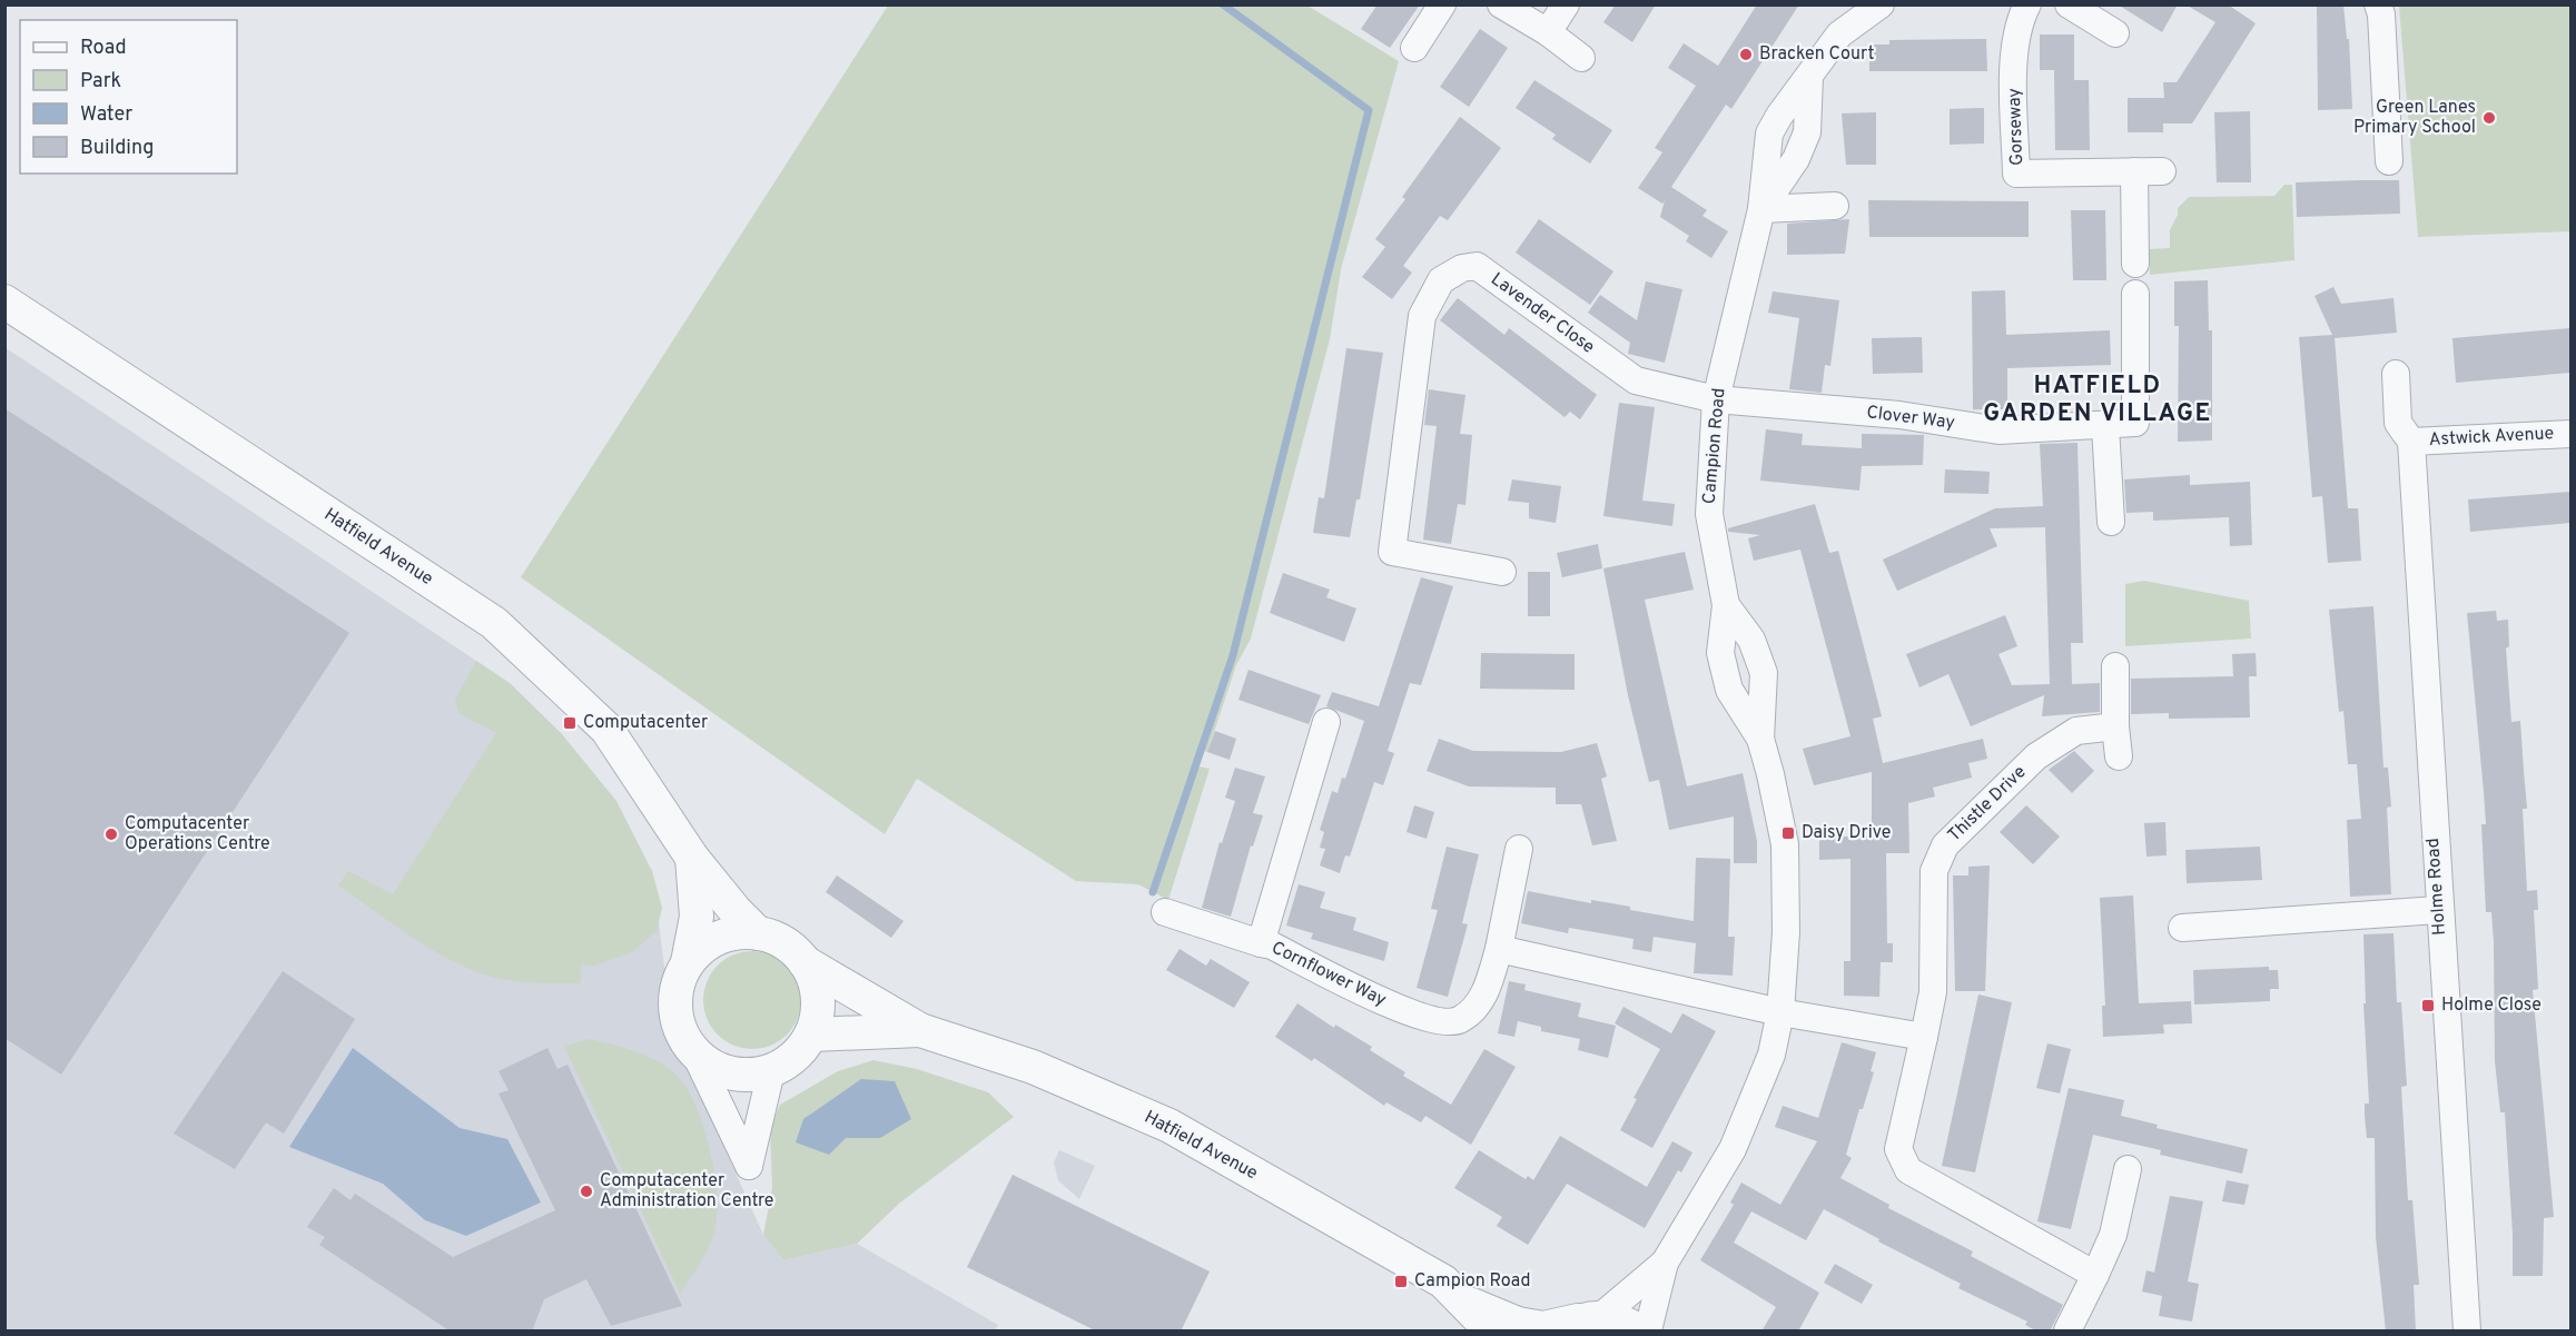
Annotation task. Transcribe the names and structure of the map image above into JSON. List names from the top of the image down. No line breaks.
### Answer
{"streets":{"street":["Gorseway","Lavender Close","Clover Way","Astwick Avenue","Campion Road","Hatfield Avenue","Thistle Drive","Holme Road","Cornflower Way"]},"crossings":[["Lavender Close","Clover Way"],["Lavender Close","Campion Road"],["Clover Way","Campion Road"],["Astwick Avenue","Holme Road"]],"districts":["HATFIELD GARDEN VILLAGE"],"places":{"other":["Bracken Court","Green Lanes Primary School","Computacenter Operations Centre","Computacenter Administration Centre"],"transit":["Computacenter","Daisy Drive","Holme Close","Campion Road"]},"legend":["Road","Park","Water","Building"]}
